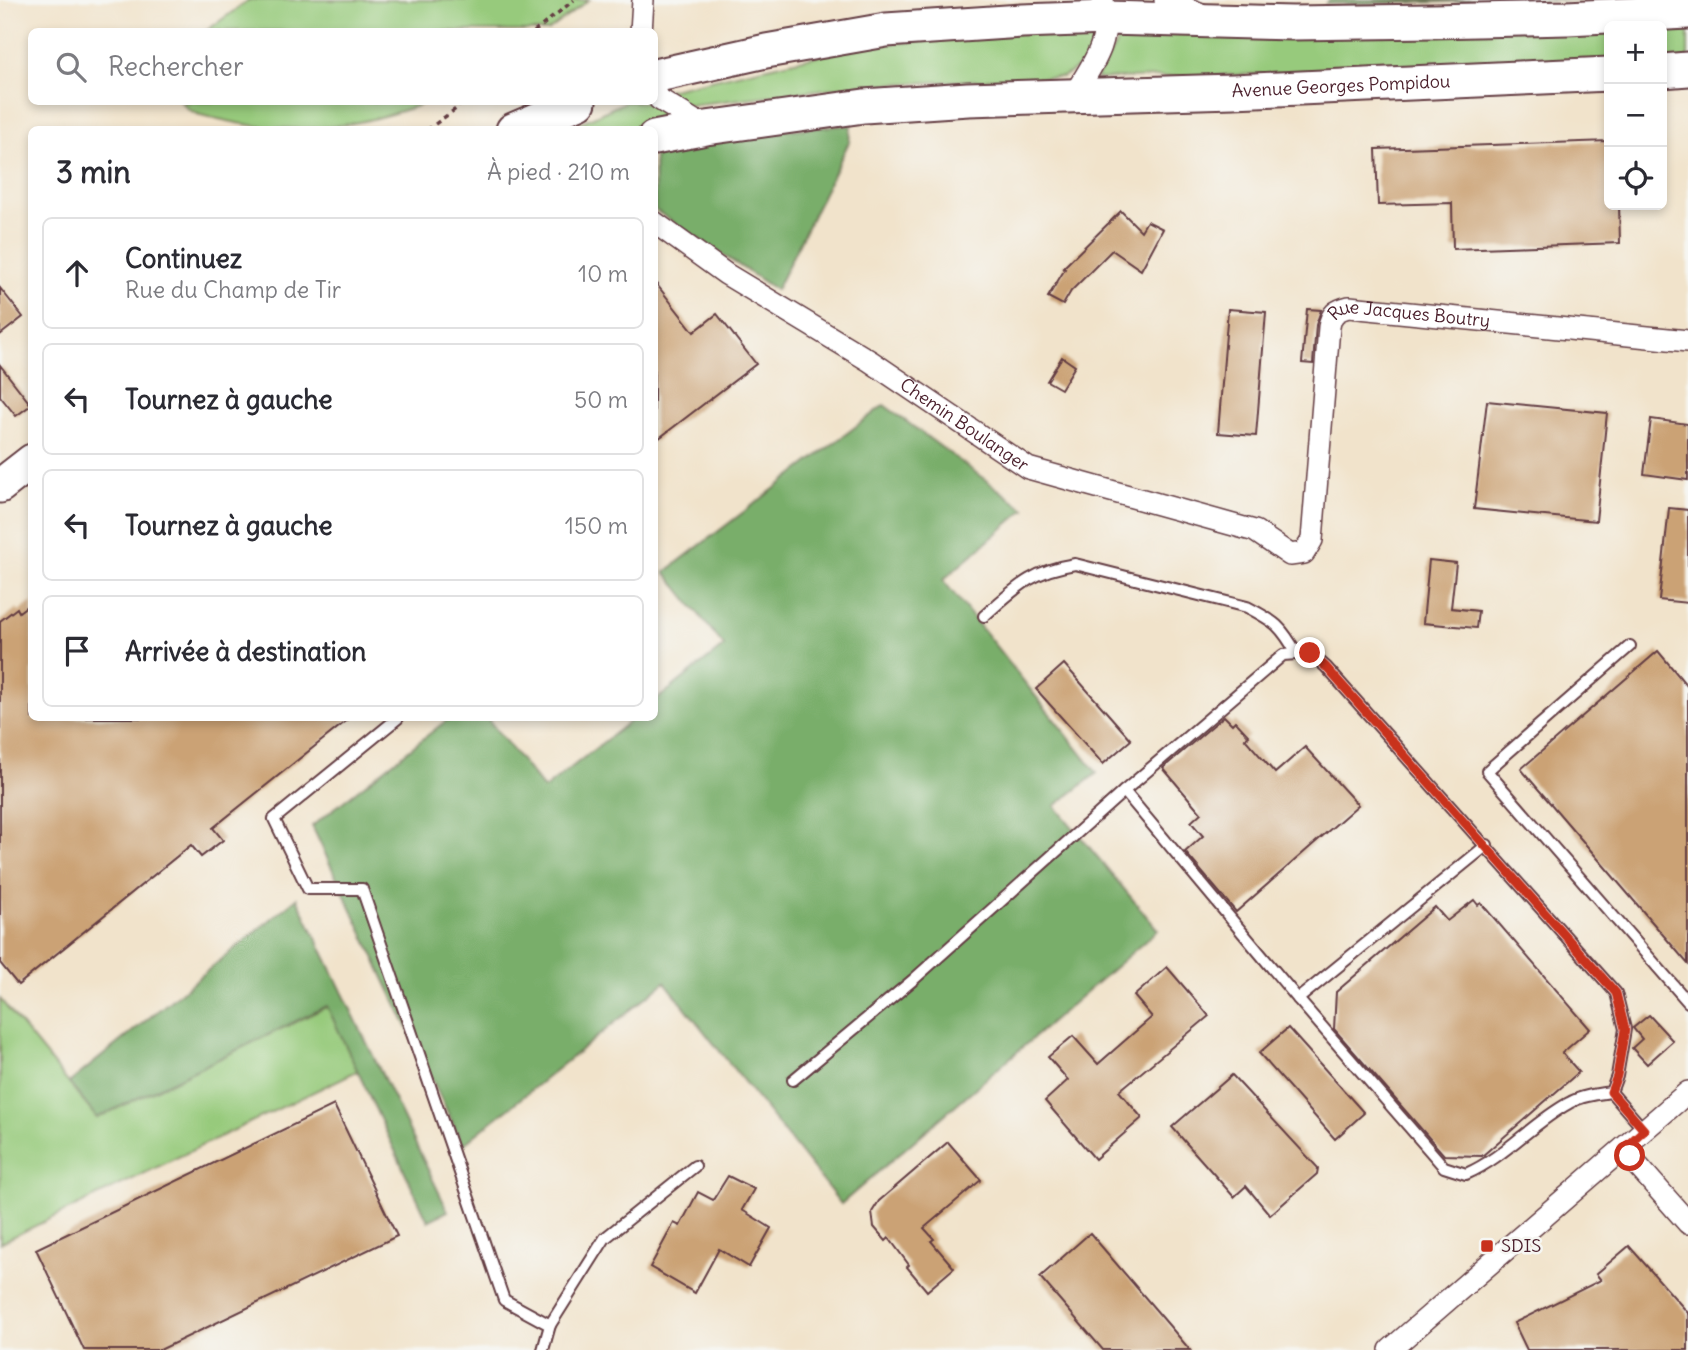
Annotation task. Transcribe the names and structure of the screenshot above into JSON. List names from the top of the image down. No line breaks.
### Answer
{"streets":{"main road":["Avenue Georges Pompidou"],"street":["Rue Jacques Boutry","Chemin Boulanger"]},"crossings":[["Rue Jacques Boutry","Chemin Boulanger"]],"places":{"transit":["SDIS"]},"page":{"map_buttons":["+","−"],"search":"Rechercher","heading":["3 min","À pied · 210 m"],"list":[["Continuez","Rue du Champ de Tir","10 m"],["Tournez à gauche","50 m"],["Tournez à gauche","150 m"],"Arrivée à destination"]}}
